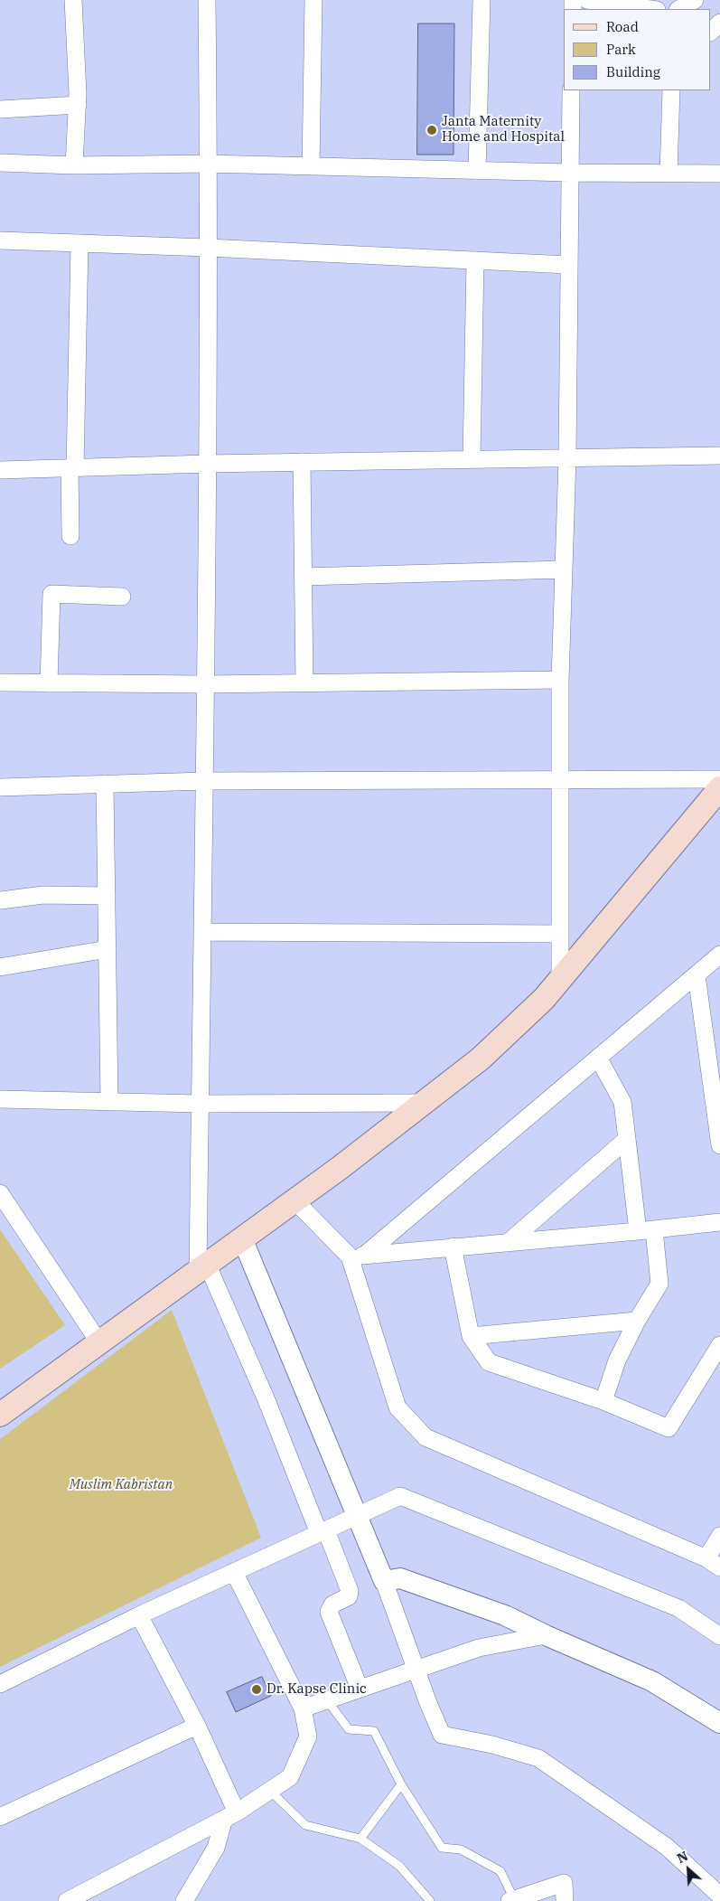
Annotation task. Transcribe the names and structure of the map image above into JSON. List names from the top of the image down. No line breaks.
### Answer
{"parks":["Muslim Kabristan"],"places":["Janta Maternity Home and Hospital","Dr. Kapse Clinic"],"legend":["Road","Park","Building"],"north":"top left"}
